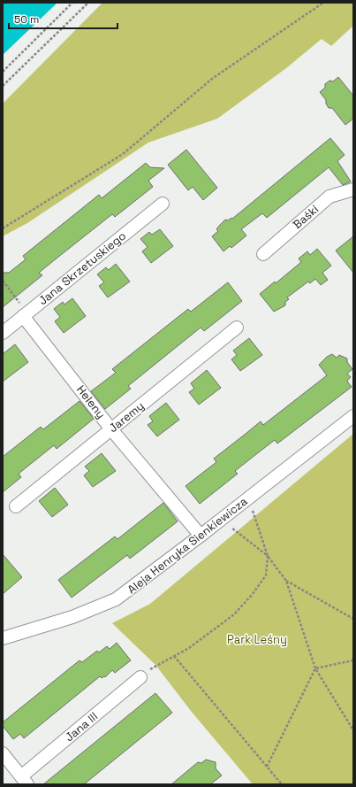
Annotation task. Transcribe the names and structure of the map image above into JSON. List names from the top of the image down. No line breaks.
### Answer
{"streets":{"street":["Baśki","Jana Skrzetuskiego","Heleny","Jaremy","Aleja Henryka Sienkiewicza","Jana III"]},"crossings":[["Jana Skrzetuskiego","Heleny"],["Heleny","Jaremy"],["Heleny","Aleja Henryka Sienkiewicza"]],"parks":["Park Leśny"],"scale_bar":"50 m"}
